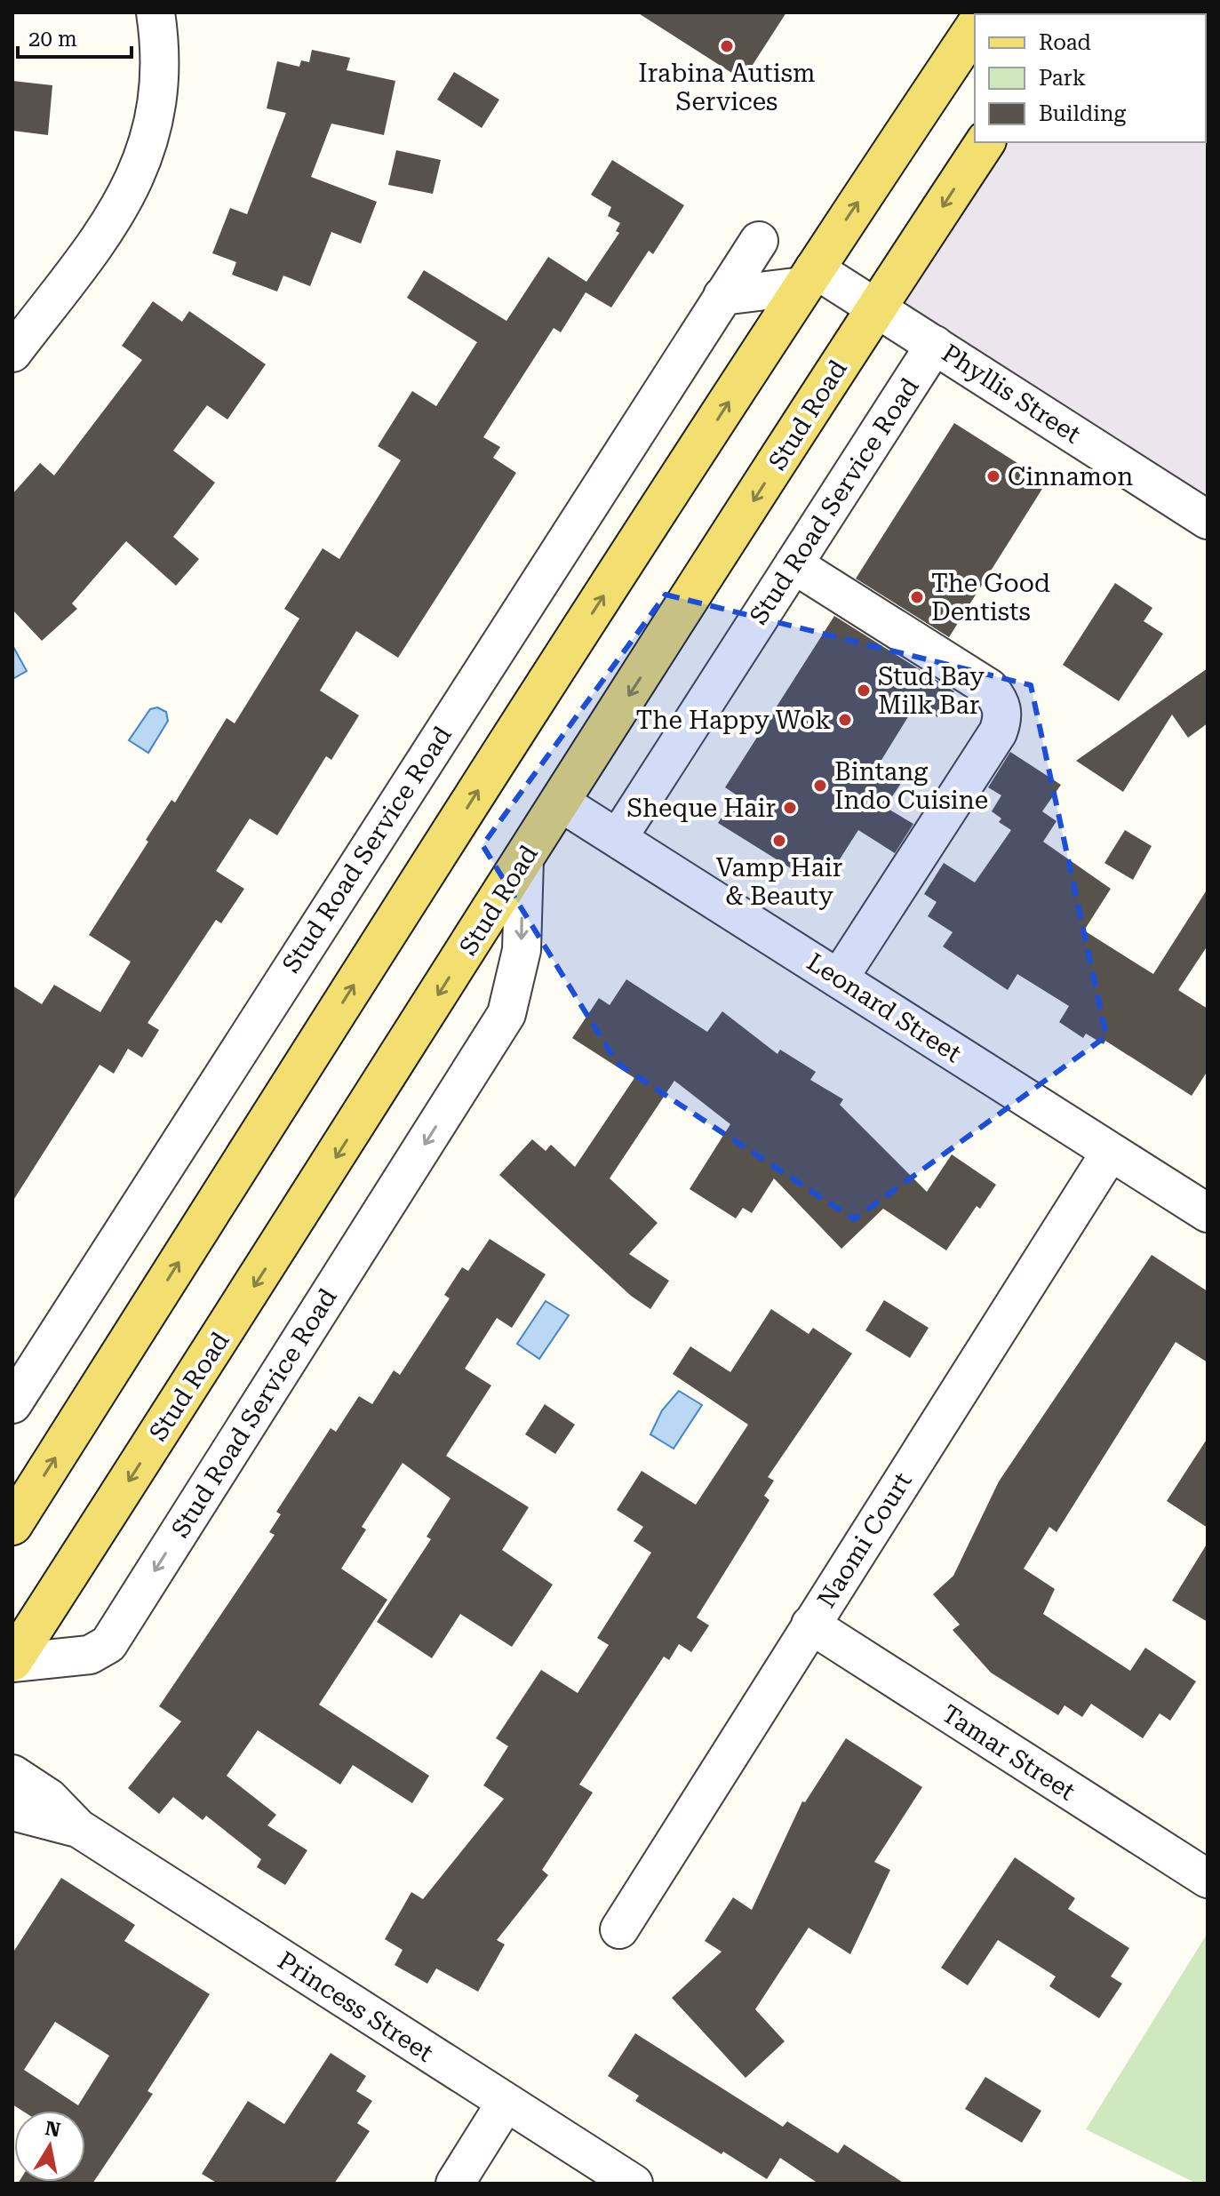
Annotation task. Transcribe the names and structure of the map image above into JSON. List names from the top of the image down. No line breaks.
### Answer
{"streets":{"main road":["Stud Road"],"street":["Phyllis Street","Stud Road Service Road","Leonard Street","Naomi Court","Tamar Street","Princess Street"]},"crossings":[["Phyllis Street","Stud Road"],["Phyllis Street","Stud Road Service Road"],["Stud Road","Stud Road Service Road"],["Stud Road","Leonard Street"],["Stud Road Service Road","Leonard Street"],["Leonard Street","Naomi Court"],["Naomi Court","Tamar Street"]],"places":["Irabina Autism Services","Cinnamon","The Good Dentists","Stud Bay Milk Bar","The Happy Wok","Bintang Indo Cuisine","Sheque Hair","Vamp Hair & Beauty"],"legend":["Road","Park","Building"],"scale_bar":"20 m","north":"top"}
